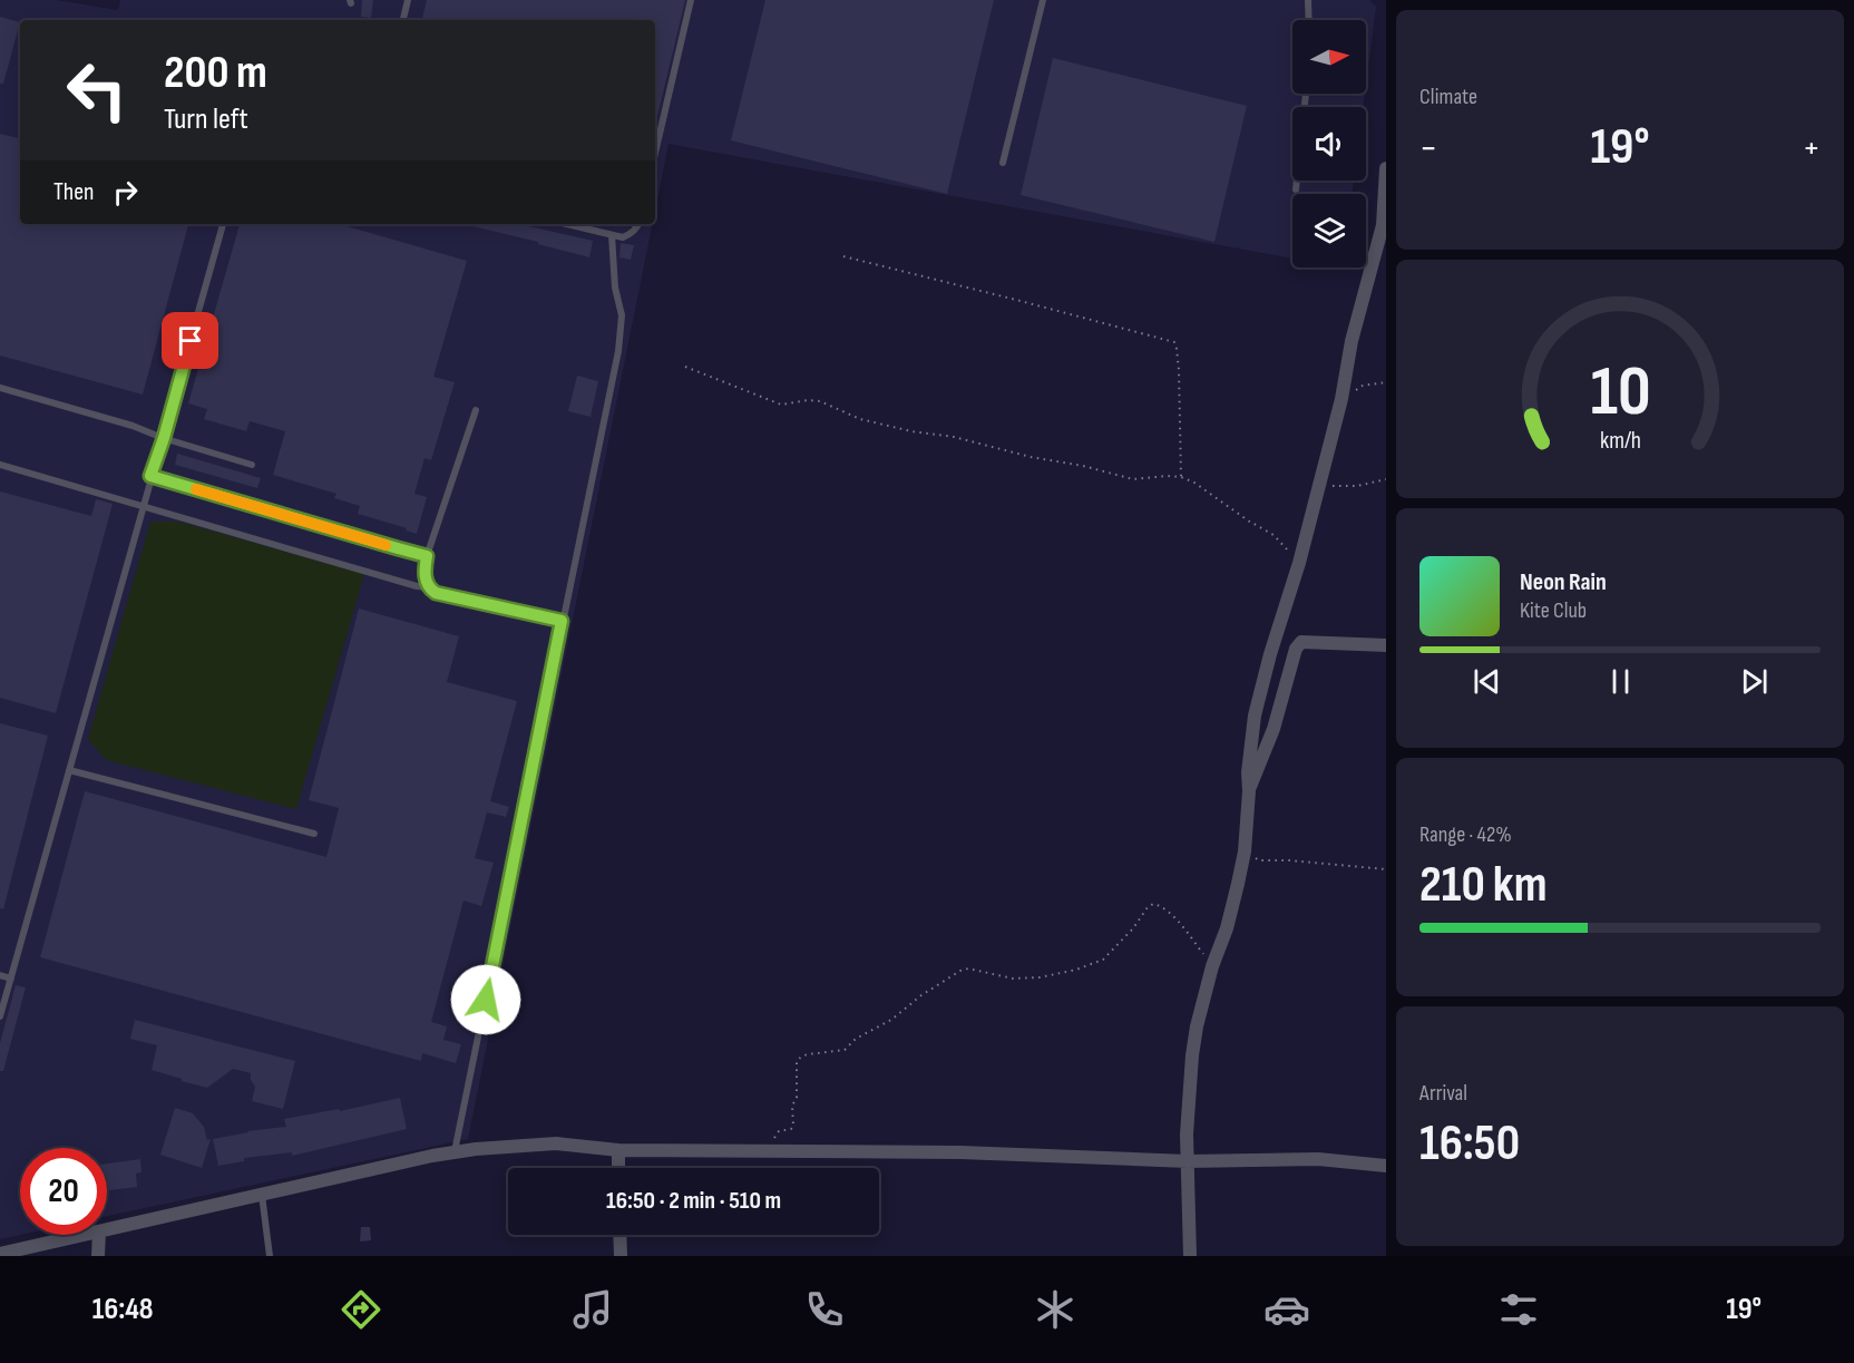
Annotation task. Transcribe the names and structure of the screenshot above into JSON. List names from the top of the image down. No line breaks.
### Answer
{"north":"right","page":{"tile":["Climate",["Range · 42%","210 km"],["Arrival","16:50"]],"turn":["200 m","Turn left"],"heat":["−","19°","+"],"then":"Then","song":["Neon Rain","Kite Club"],"limit":"20","trip":"16:50 · 2 min · 510 m","tabs":["16:48","19°"],"gauge":["10","km/h"]}}
